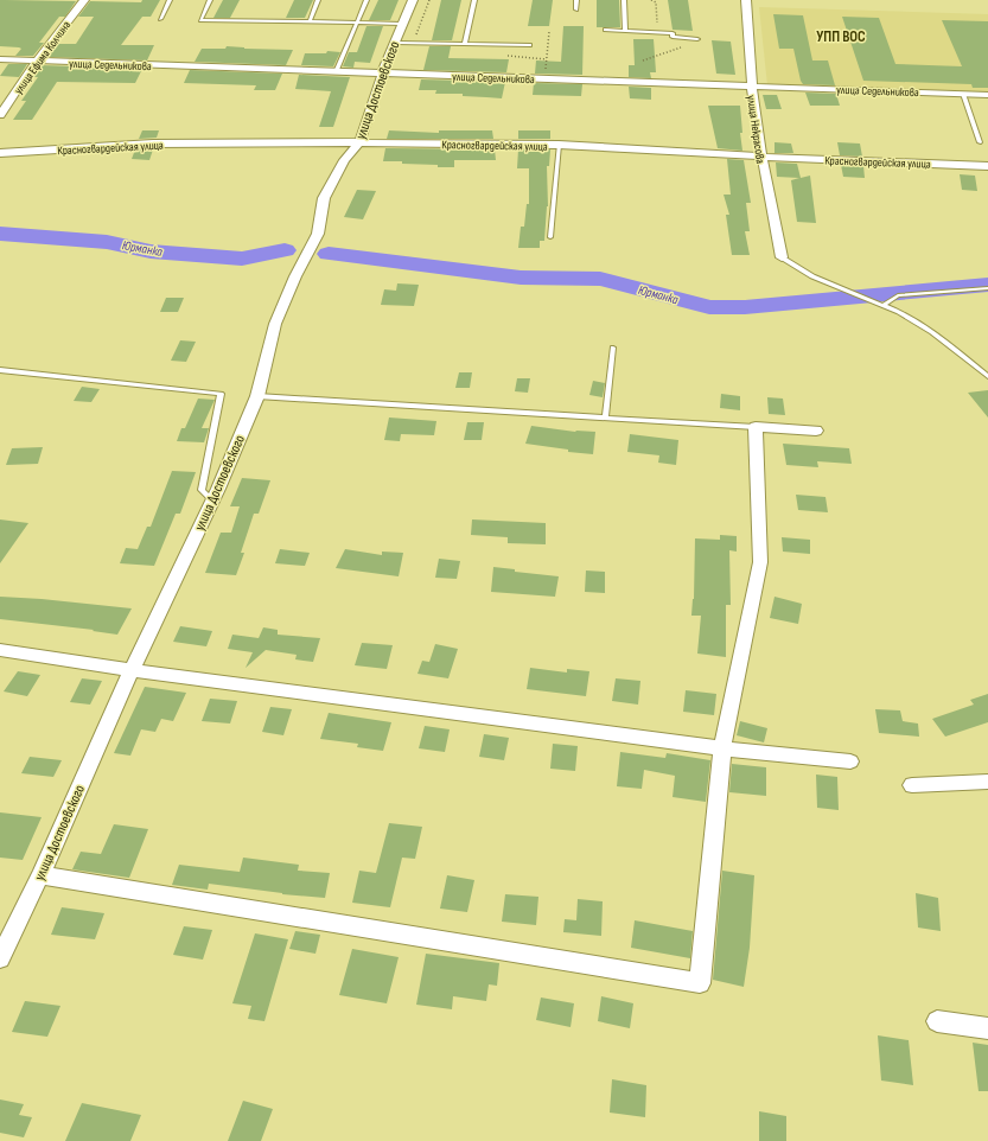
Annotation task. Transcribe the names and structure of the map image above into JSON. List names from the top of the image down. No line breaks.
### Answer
{"streets":{"street":["улица Ефима Колчина","улица Седельникова","улица Достоевского","улица Некрасова","Красногвардейская улица"]},"crossings":[["улица Ефима Колчина","улица Седельникова"],["улица Седельникова","улица Достоевского"],["улица Седельникова","улица Некрасова"],["улица Достоевского","Красногвардейская улица"],["улица Некрасова","Красногвардейская улица"]],"districts":["УПП ВОС"],"water":["Юрманка"]}
